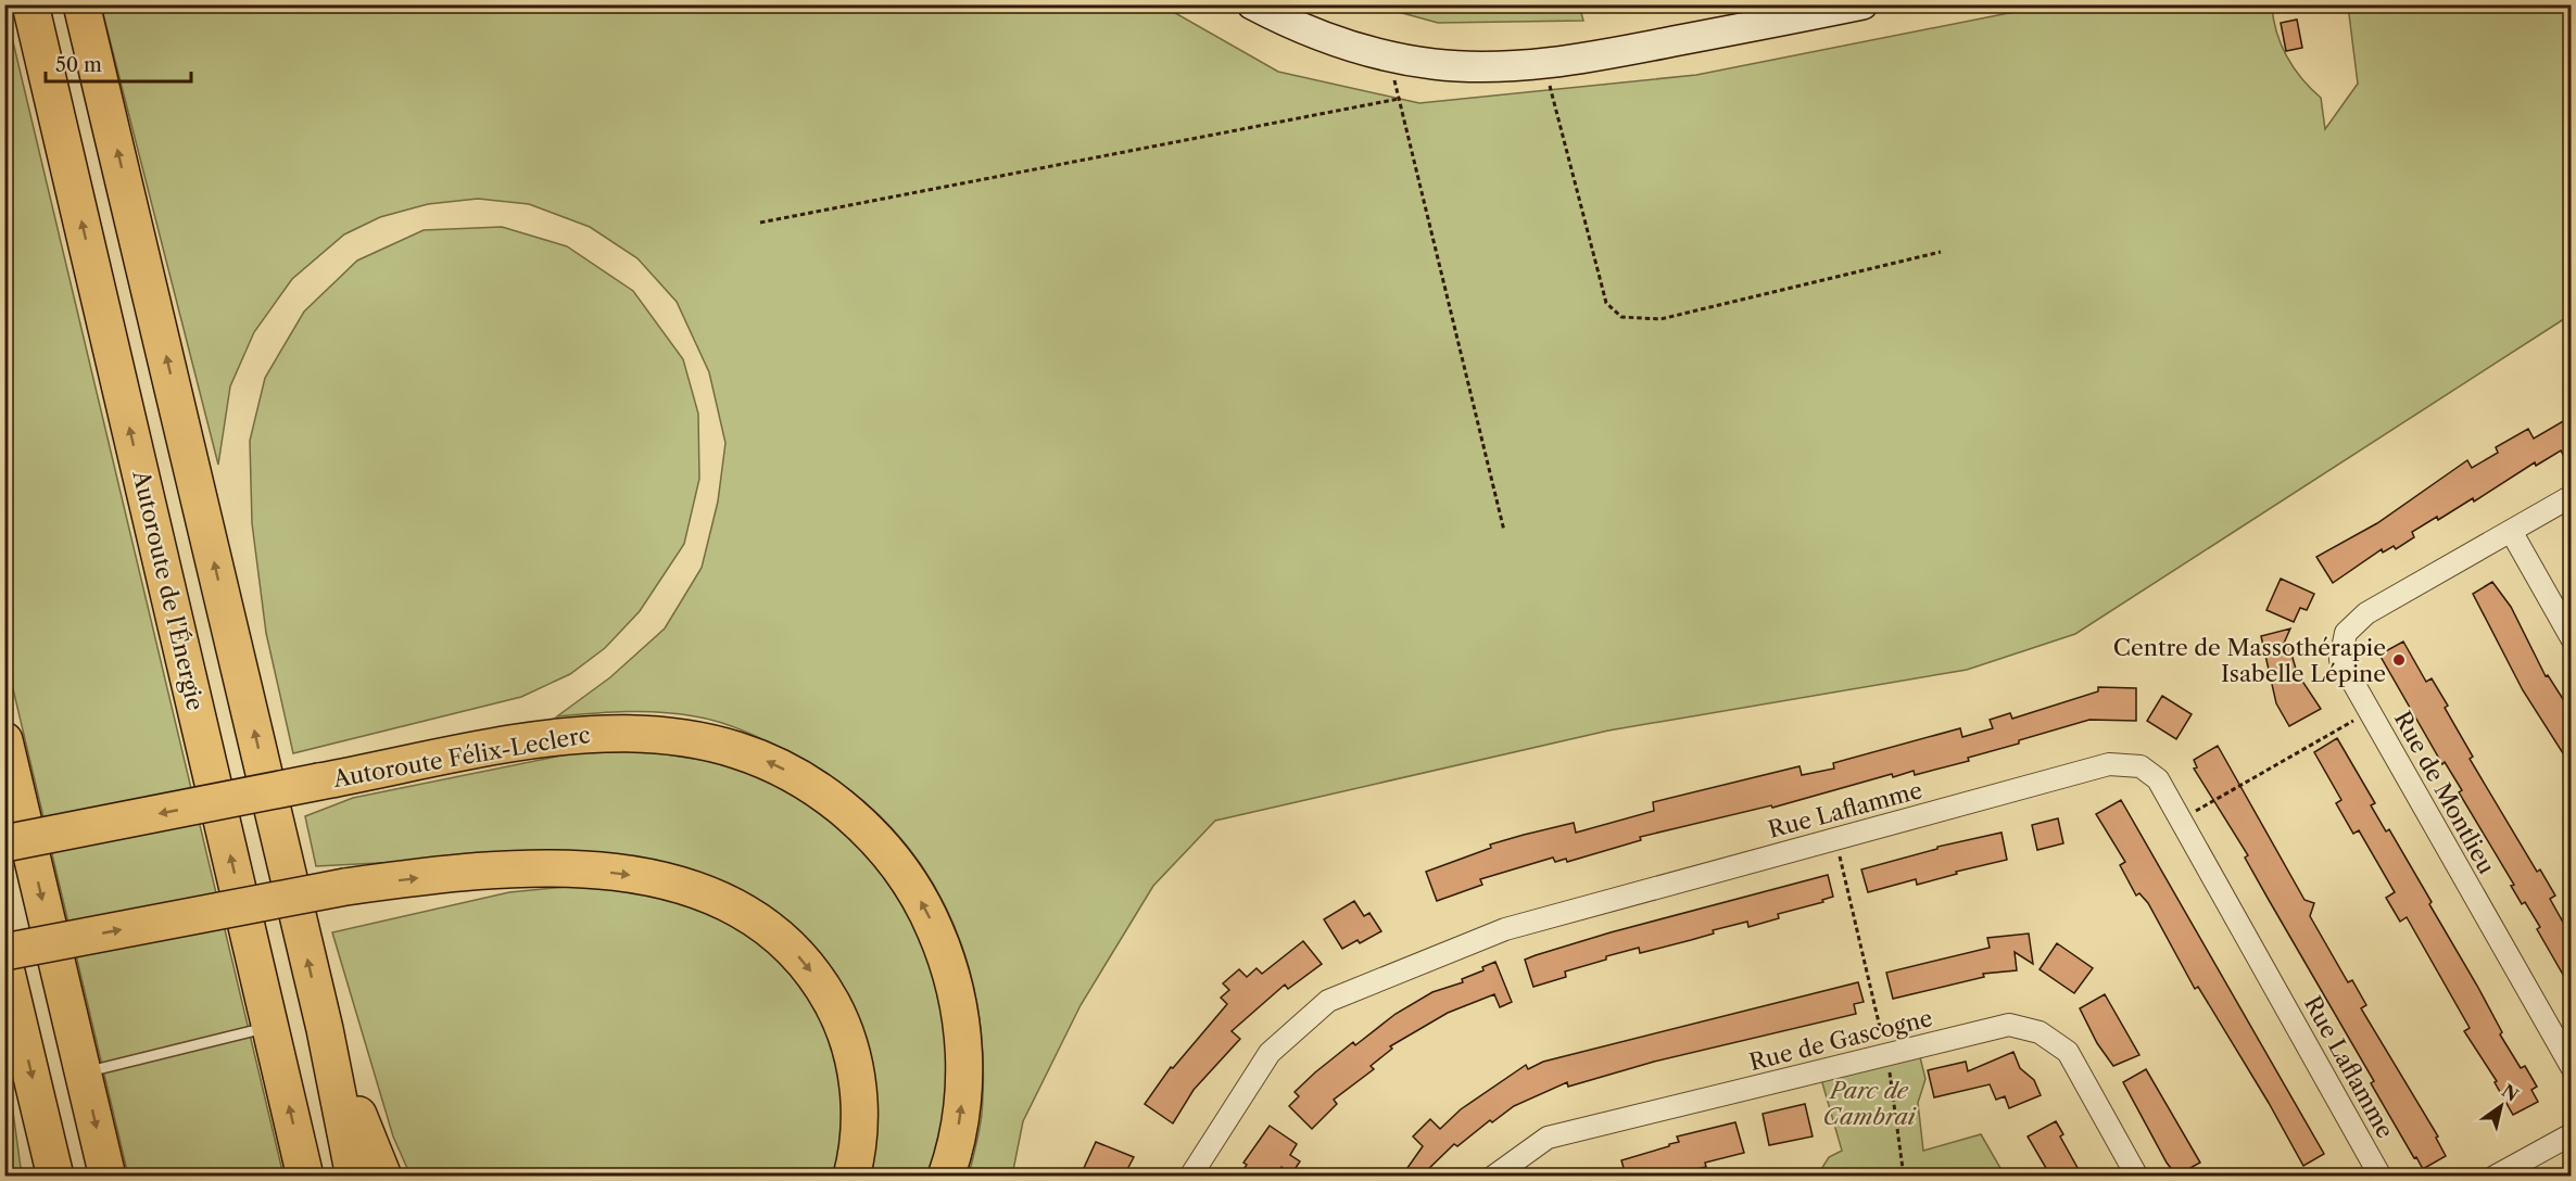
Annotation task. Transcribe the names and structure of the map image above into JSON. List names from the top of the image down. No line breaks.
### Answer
{"streets":{"highway":["Autoroute de l'Énergie","Autoroute Félix-Leclerc"],"street":["Rue de Montlieu","Rue Laflamme","Rue de Gascogne"]},"parks":["Parc de Cambrai"],"places":["Centre de Massothérapie Isabelle Lépine"],"scale_bar":"50 m","north":"top right"}
